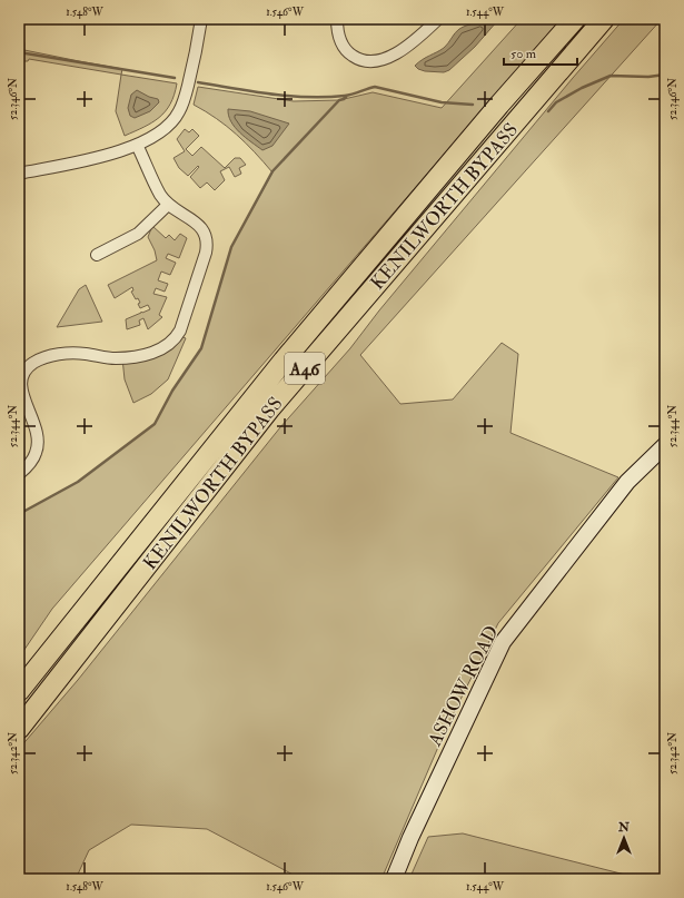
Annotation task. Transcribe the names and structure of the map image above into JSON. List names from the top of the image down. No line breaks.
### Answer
{"streets":{"highway":["KENILWORTH BYPASS","A46"],"main road":["ASHOW ROAD"]},"scale_bar":"50 m","north":"top","coordinates":["1.548°W","1.546°W","1.544°W","52.346°N","52.344°N","52.342°N"]}
